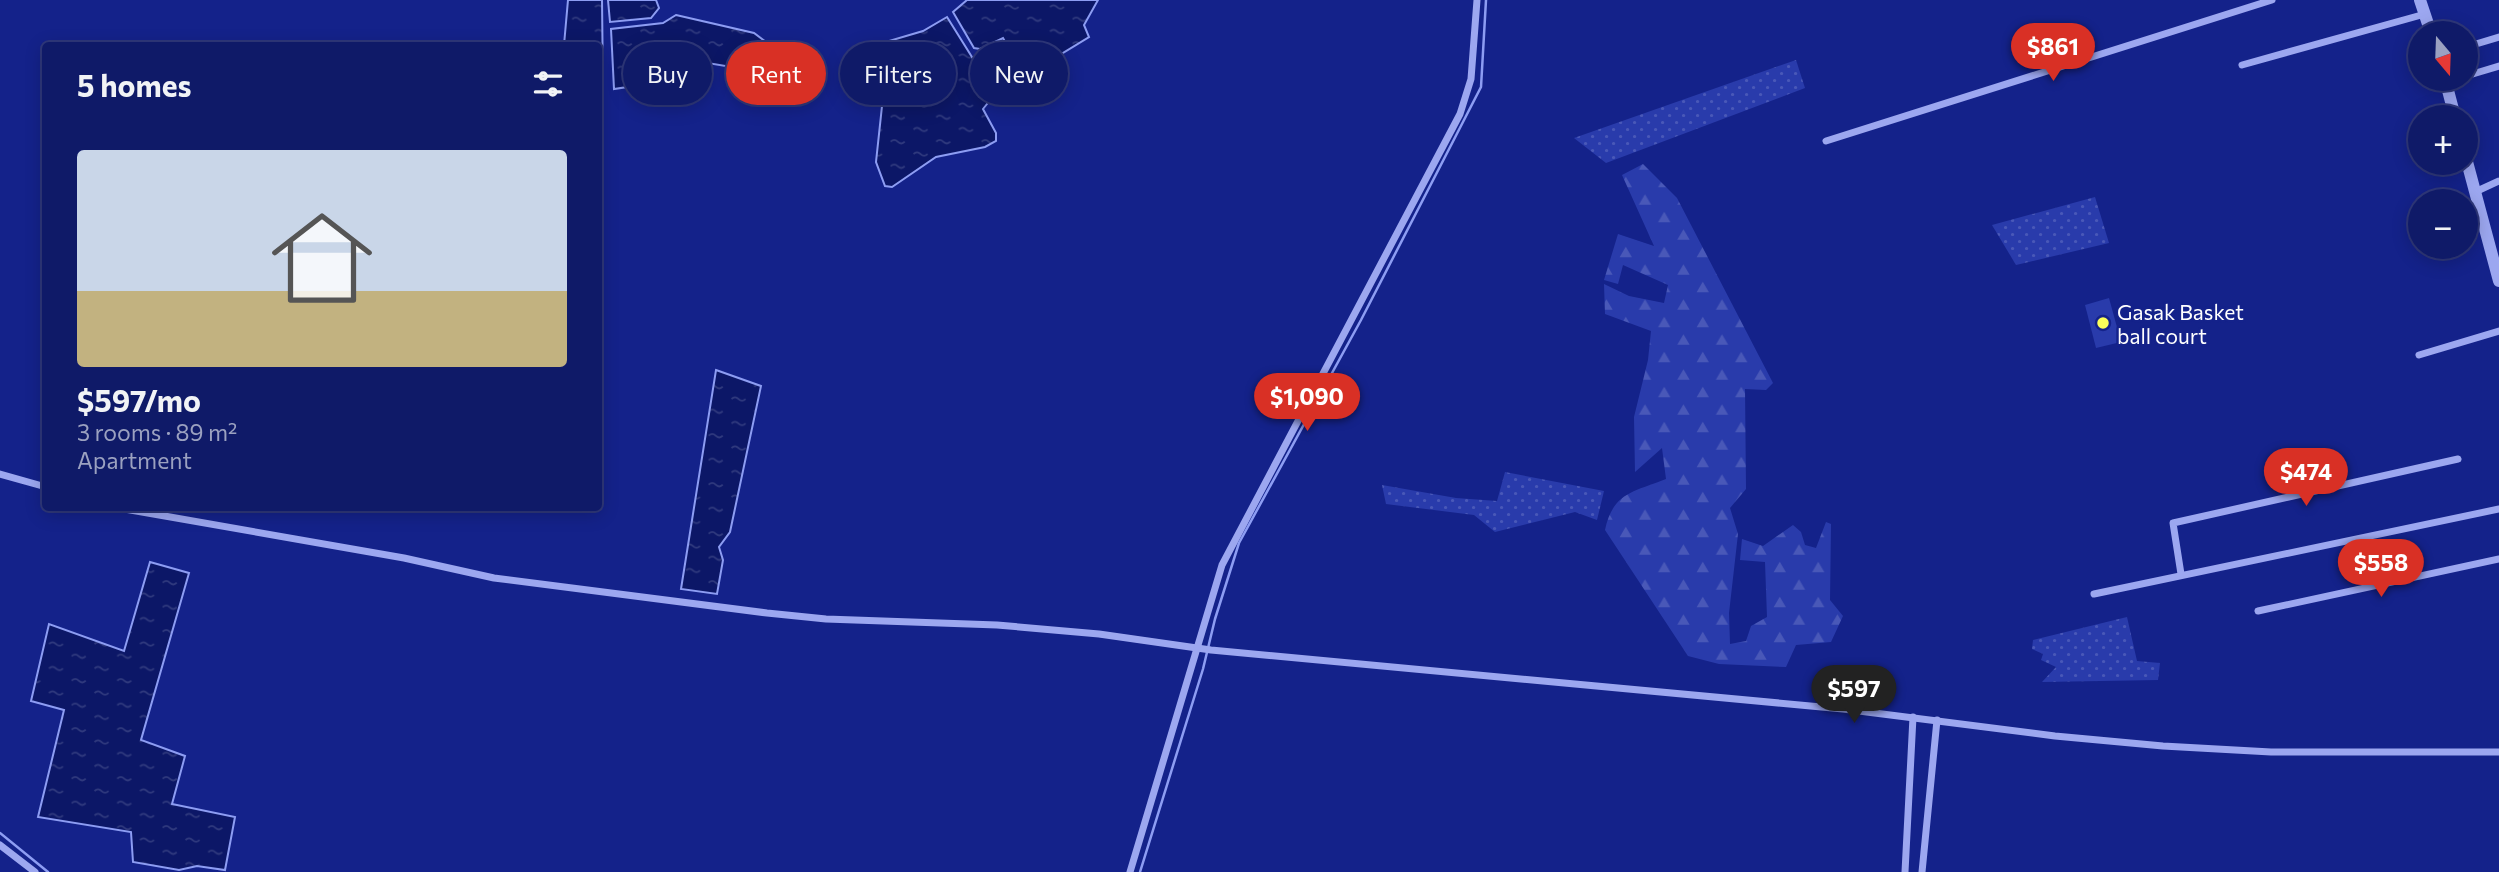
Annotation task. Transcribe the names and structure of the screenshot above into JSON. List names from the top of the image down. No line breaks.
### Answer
{"places":["Gasak Basket ball court"],"north":"bottom","page":{"map_buttons":["+","−"],"price":["$861","$1,090","$474","$558","$597"],"chip":["Buy","Rent","Filters","New"],"heading":"5 homes","list":[{"name":"$597/mo","note":"3 rooms · 89 m² · Apartment"}]}}
